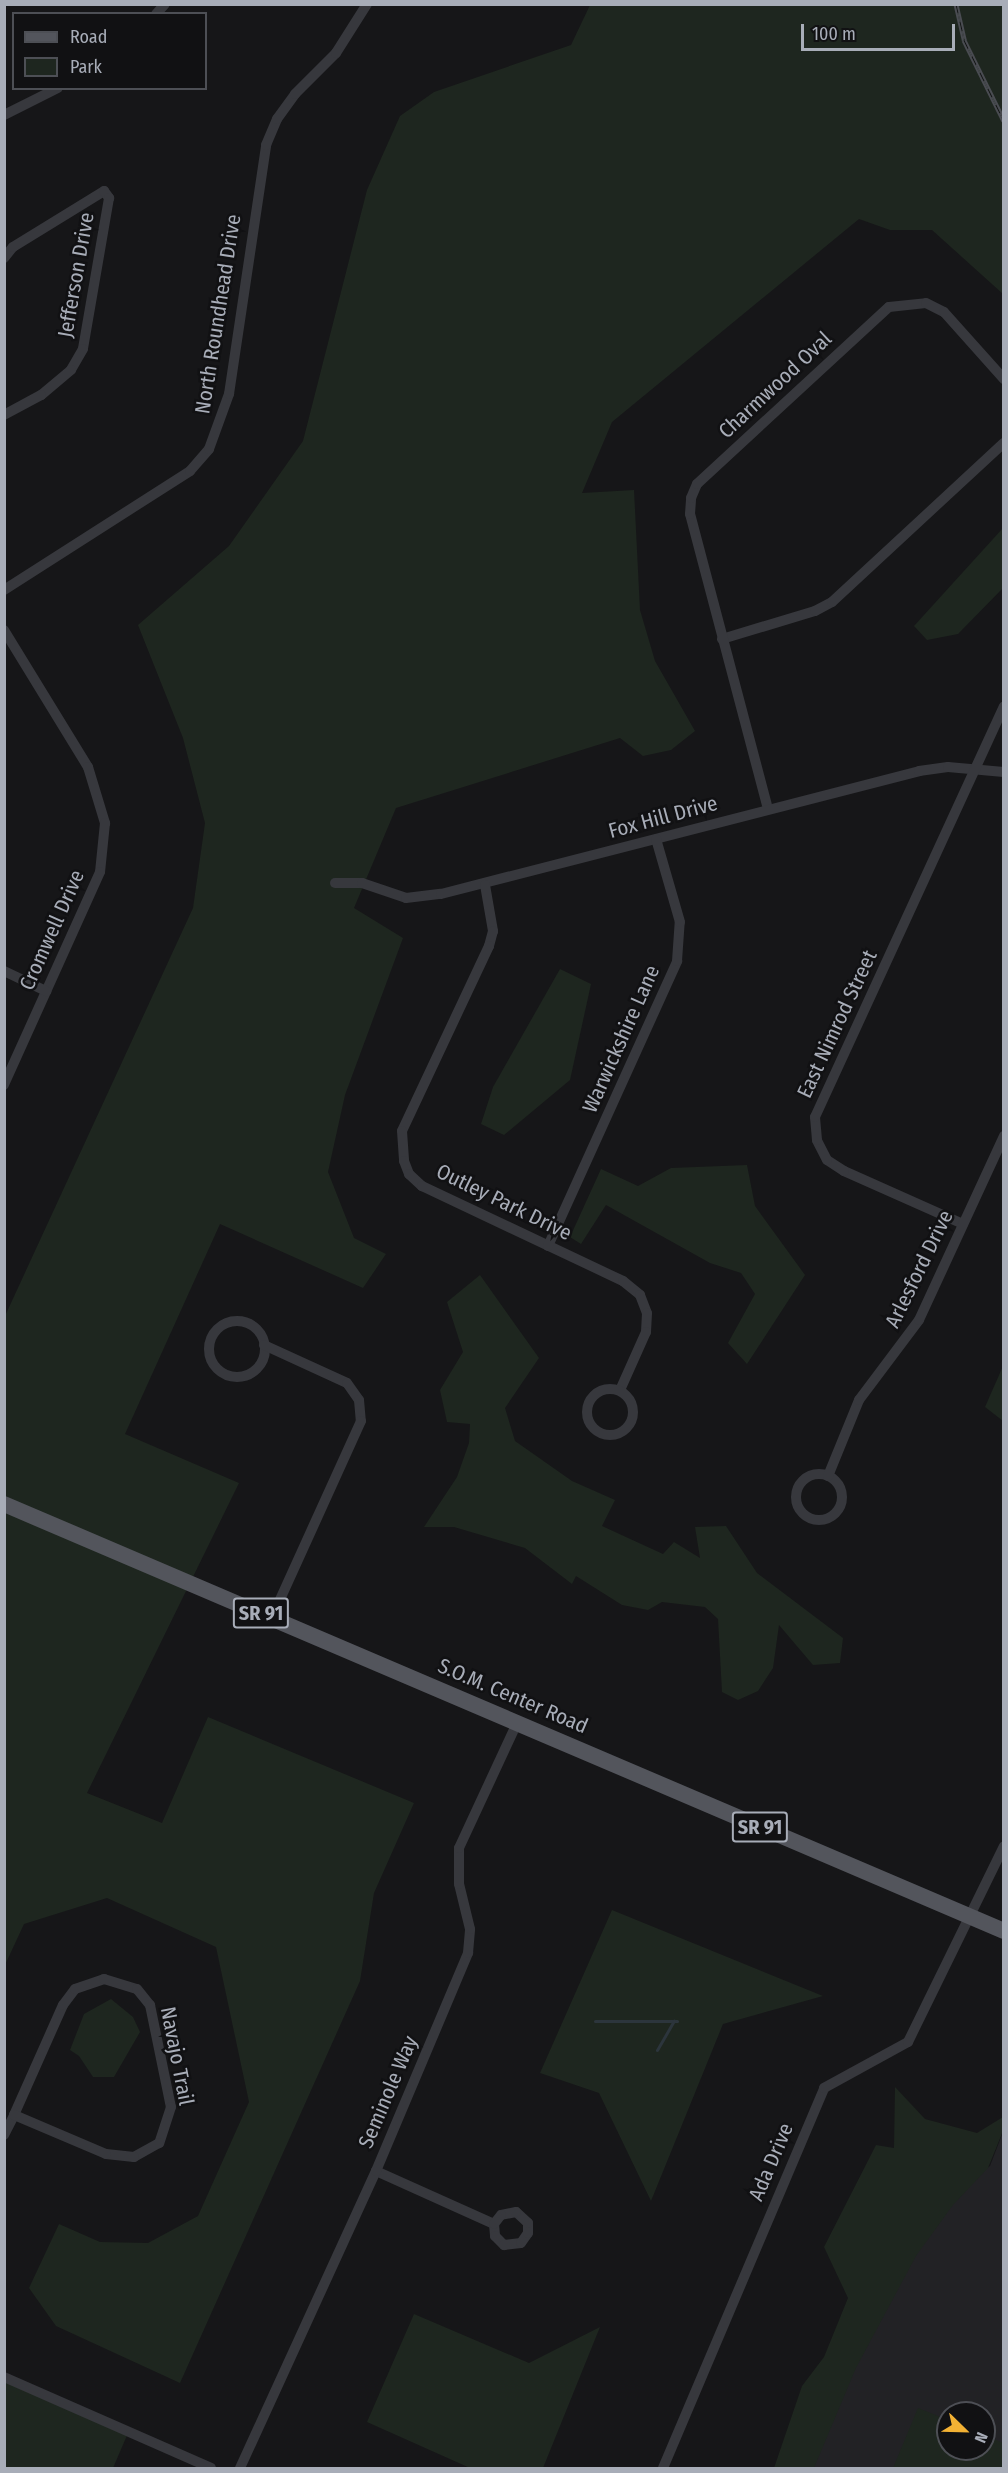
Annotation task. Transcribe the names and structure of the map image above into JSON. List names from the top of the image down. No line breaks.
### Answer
{"streets":{"main road":["SR 91","S.O.M. Center Road"],"street":["Jefferson Drive","North Roundhead Drive","Charmwood Oval","Fox Hill Drive","Cromwell Drive","East Nimrod Street","Warwickshire Lane","Outley Park Drive","Arlesford Drive","Navajo Trail","Seminole Way","Ada Drive"]},"crossings":[["Charmwood Oval","Fox Hill Drive"],["Fox Hill Drive","East Nimrod Street"],["Fox Hill Drive","Warwickshire Lane"],["Fox Hill Drive","Outley Park Drive"],["East Nimrod Street","Arlesford Drive"],["Warwickshire Lane","Outley Park Drive"],["S.O.M. Center Road","Seminole Way"],["S.O.M. Center Road","Ada Drive"]],"legend":["Road","Park"],"scale_bar":"100 m","north":"bottom right"}
